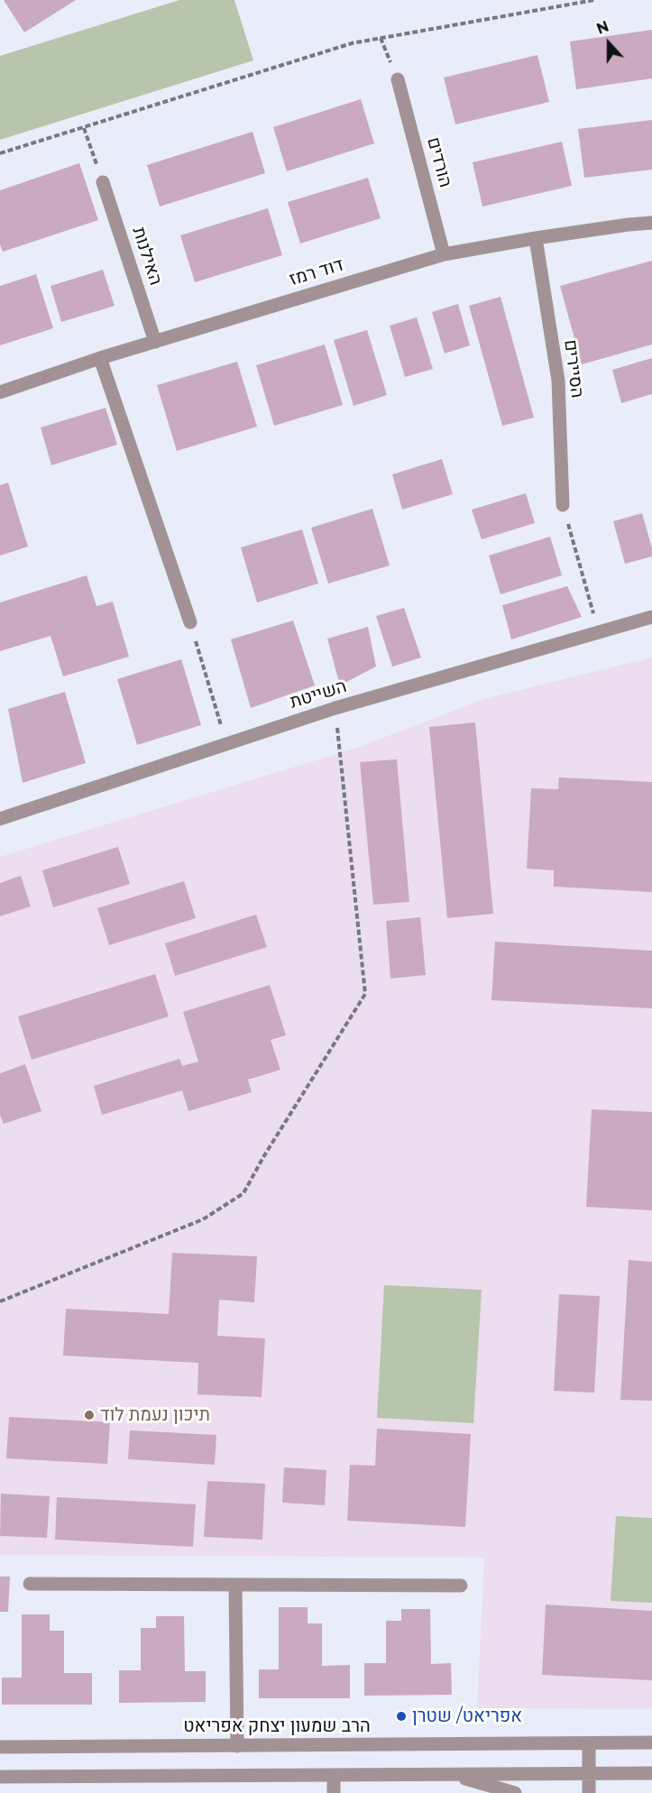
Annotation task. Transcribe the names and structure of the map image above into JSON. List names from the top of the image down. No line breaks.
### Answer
{"streets":{"street":["הורדים","האילנות","דוד רמז","הסיירים","השייטת","הרב שמעון יצחק אפריאט"]},"crossings":[["הורדים","דוד רמז"],["האילנות","דוד רמז"],["דוד רמז","הסיירים"]],"places":["תיכון נעמת לוד","אפריאט/ שטרן"],"north":"top"}
